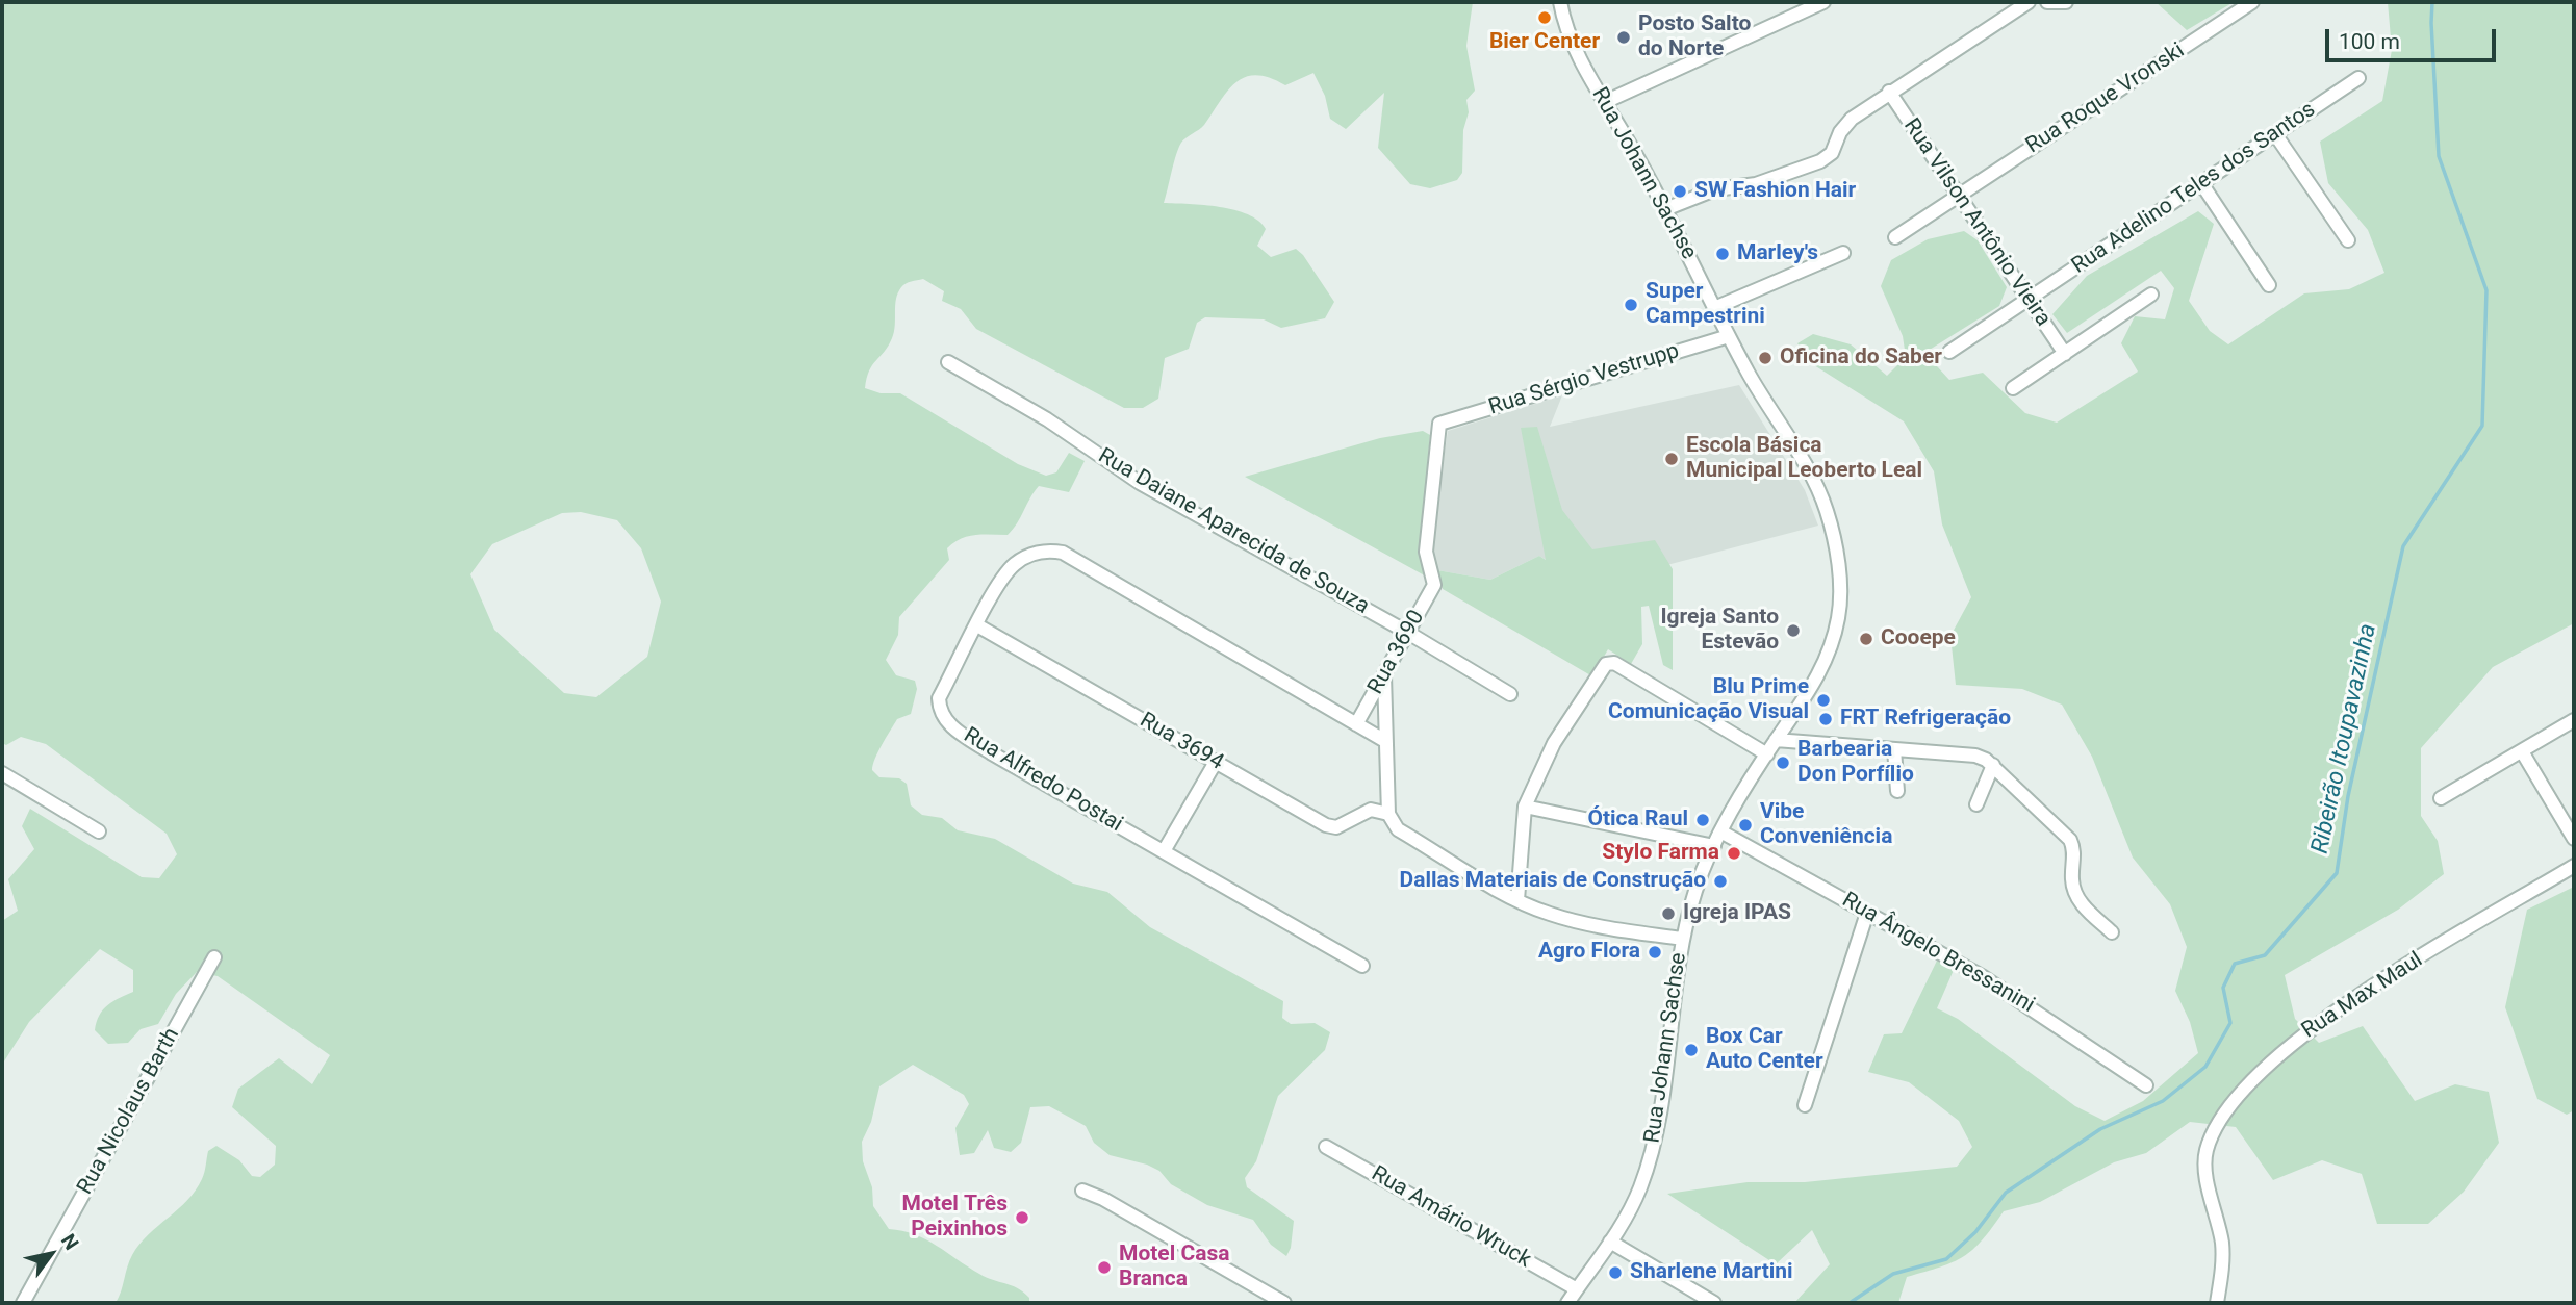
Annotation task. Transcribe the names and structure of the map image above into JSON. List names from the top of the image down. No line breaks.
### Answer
{"streets":{"street":["Rua Roque Vronski","Rua Johann Sachse","Rua Adelino Teles dos Santos","Rua Vilson Antônio Vieira","Rua Sérgio Vestrupp","Rua Daiane Aparecida de Souza","Rua 3690","Rua 3694","Rua Alfredo Postai","Rua Ângelo Bressanini","Rua Max Maul","Rua Nicolaus Barth","Rua Amário Wruck"]},"crossings":[["Rua Roque Vronski","Rua Vilson Antônio Vieira"],["Rua Johann Sachse","Rua Sérgio Vestrupp"],["Rua Johann Sachse","Rua Ângelo Bressanini"],["Rua Johann Sachse","Rua Amário Wruck"],["Rua Adelino Teles dos Santos","Rua Vilson Antônio Vieira"],["Rua Sérgio Vestrupp","Rua 3690"],["Rua Daiane Aparecida de Souza","Rua 3690"],["Rua 3690","Rua Alfredo Postai"],["Rua 3694","Rua Alfredo Postai"]],"water":["Ribeirão Itoupavazinha"],"places":["Bier Center","Posto Salto do Norte","SW Fashion Hair","Marley's","Super Campestrini","Oficina do Saber","Escola Básica Municipal Leoberto Leal","Igreja Santo Estevão","Cooepe","Blu Prime Comunicação Visual","FRT Refrigeração","Barbearia Don Porfílio","Ótica Raul","Vibe Conveniência","Stylo Farma","Dallas Materiais de Construção","Igreja IPAS","Agro Flora","Box Car Auto Center","Motel Três Peixinhos","Motel Casa Branca","Sharlene Martini"],"scale_bar":"100 m","north":"top right"}
